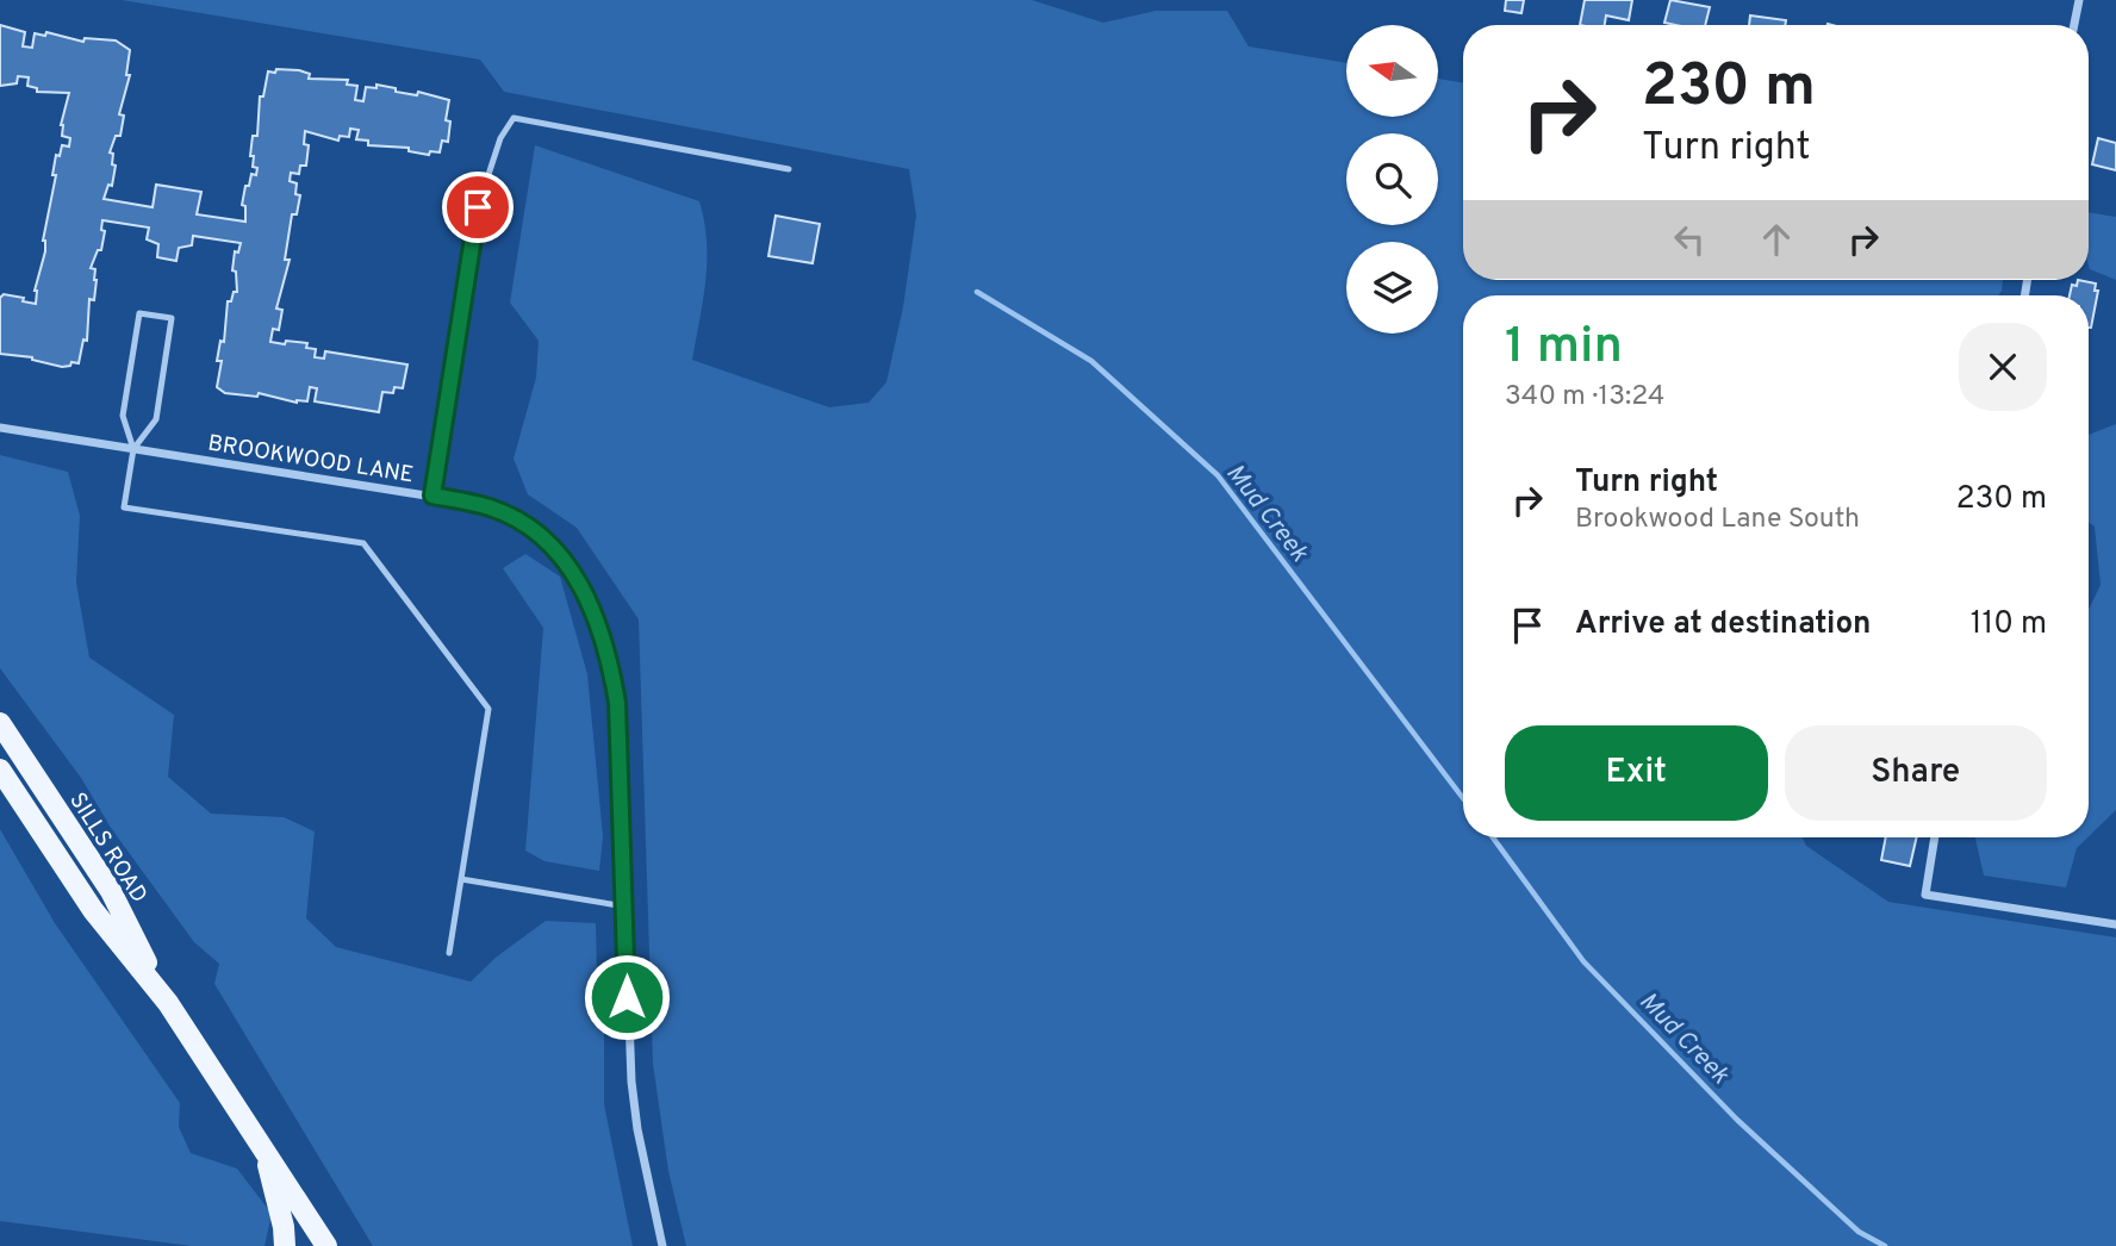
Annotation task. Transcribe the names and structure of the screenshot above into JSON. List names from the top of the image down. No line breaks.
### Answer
{"streets":{"main road":["SILLS ROAD"],"street":["BROOKWOOD LANE"]},"water":["Mud Creek"],"north":"left","page":{"turn":["230 m","Turn right"],"heading":["1 min","340 m · 13:24"],"list":[{"name":"Turn right","note":"Brookwood Lane South","value":"230 m"},{"name":"Arrive at destination","value":"110 m"}],"buttons":["Exit","Share"]}}
